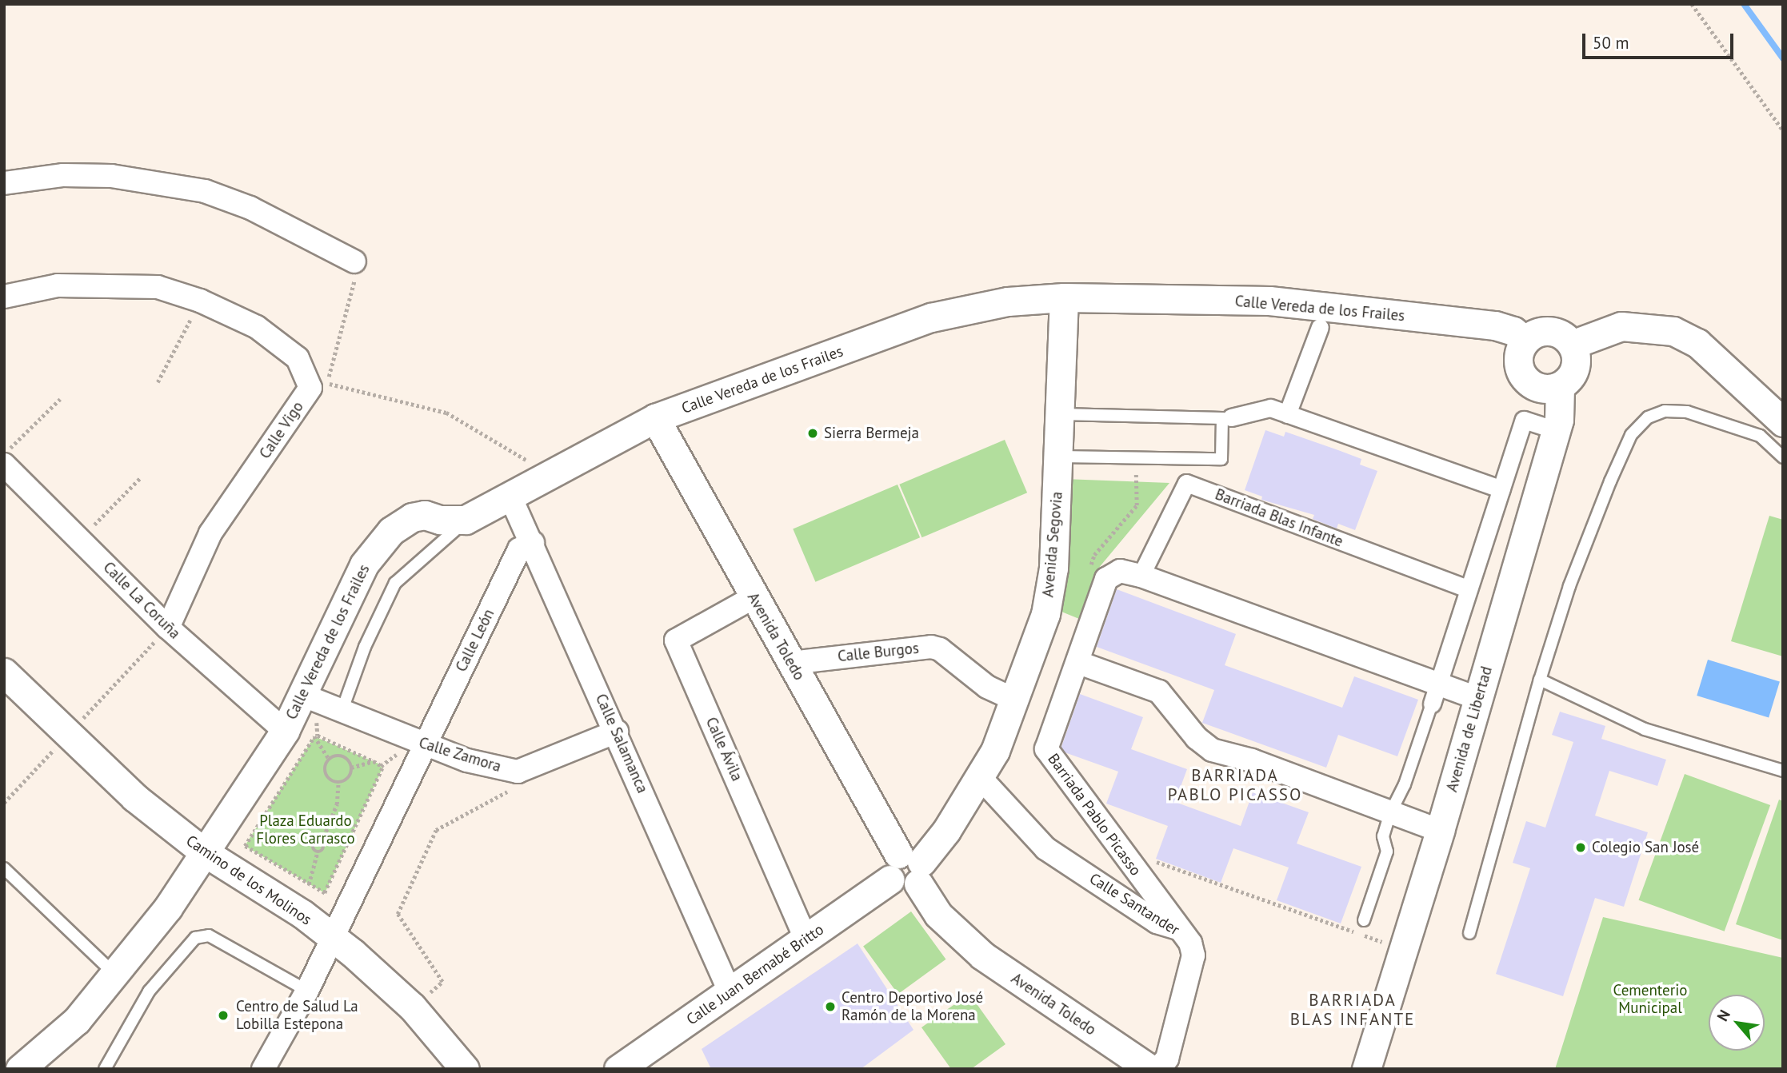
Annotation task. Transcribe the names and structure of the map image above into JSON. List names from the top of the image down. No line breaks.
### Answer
{"streets":{"street":["Calle Vereda de los Frailes","Calle Vigo","Barriada Blas Infante","Avenida Segovia","Calle La Coruña","Avenida Toledo","Calle León","Calle Burgos","Avenida de Libertad","Calle Salamanca","Calle Ávila","Calle Zamora","Barriada Pablo Picasso","Camino de los Molinos","Calle Santander","Calle Juan Bernabé Britto"]},"crossings":[["Calle Vereda de los Frailes","Avenida Segovia"],["Calle Vereda de los Frailes","Calle La Coruña"],["Calle Vereda de los Frailes","Avenida Toledo"],["Calle Vereda de los Frailes","Avenida de Libertad"],["Calle Vereda de los Frailes","Calle Salamanca"],["Calle Vereda de los Frailes","Calle Zamora"],["Calle Vereda de los Frailes","Camino de los Molinos"],["Calle Vigo","Calle La Coruña"],["Avenida Segovia","Avenida Toledo"],["Avenida Segovia","Calle Burgos"],["Avenida Segovia","Calle Santander"],["Avenida Segovia","Calle Juan Bernabé Britto"],["Avenida Toledo","Calle Burgos"],["Avenida Toledo","Calle Ávila"],["Avenida Toledo","Calle Juan Bernabé Britto"],["Calle León","Calle Salamanca"],["Calle León","Calle Zamora"],["Calle Salamanca","Calle Zamora"],["Calle Salamanca","Calle Juan Bernabé Britto"],["Calle Ávila","Calle Juan Bernabé Britto"],["Barriada Pablo Picasso","Calle Santander"]],"districts":["BARRIADA PABLO PICASSO","BARRIADA BLAS INFANTE"],"parks":["Plaza Eduardo Flores Carrasco","Cementerio Municipal"],"places":["Sierra Bermeja","Colegio San José","Centro Deportivo José Ramón de la Morena","Centro de Salud La Lobilla Estepona"],"scale_bar":"50 m","north":"top left"}
